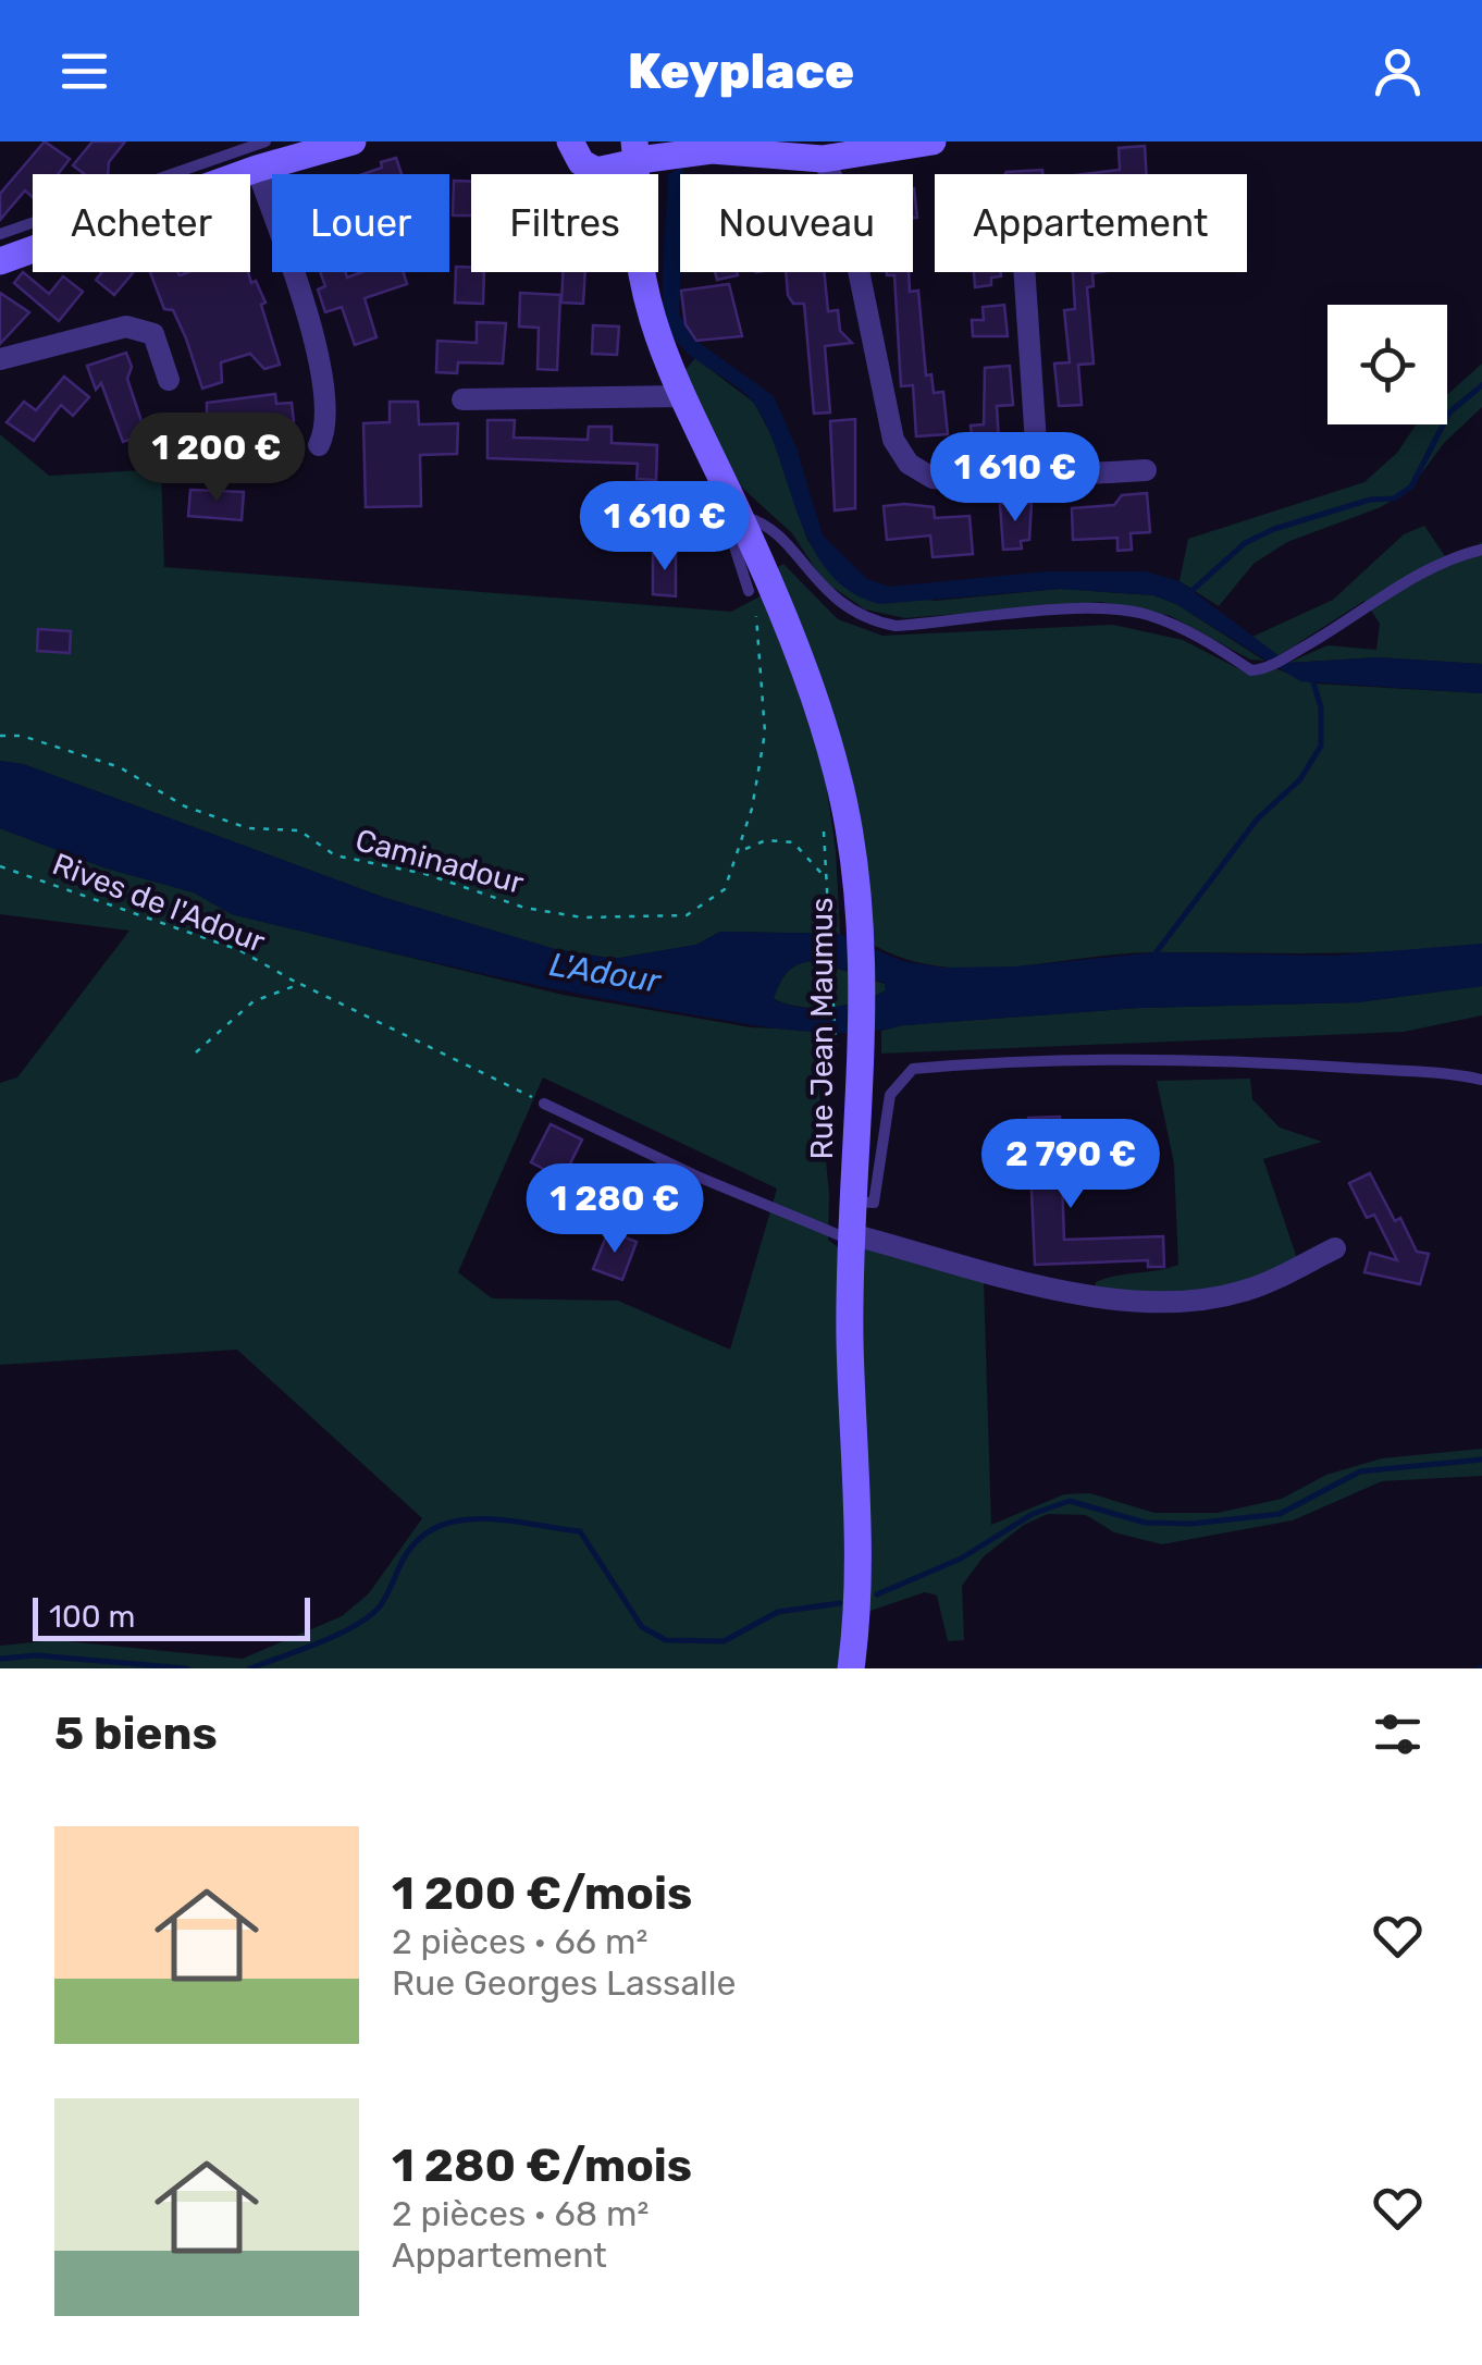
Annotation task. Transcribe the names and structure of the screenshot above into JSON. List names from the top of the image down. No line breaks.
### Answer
{"streets":{"main road":["Rue Jean Maumus"],"path":["Caminadour","Rives de l'Adour"]},"water":["L'Adour"],"scale_bar":"100 m","page":{"header":"Keyplace","chip":["Acheter","Louer","Filtres","Nouveau","Appartement"],"price":["1 200 €","1 610 €","1 610 €","2 790 €","1 280 €"],"scale":"100 m","heading":"5 biens","list":[{"name":"1 200 €/mois","note":"2 pièces · 66 m² · Rue Georges Lassalle"},{"name":"1 280 €/mois","note":"2 pièces · 68 m² · Appartement"}]}}
